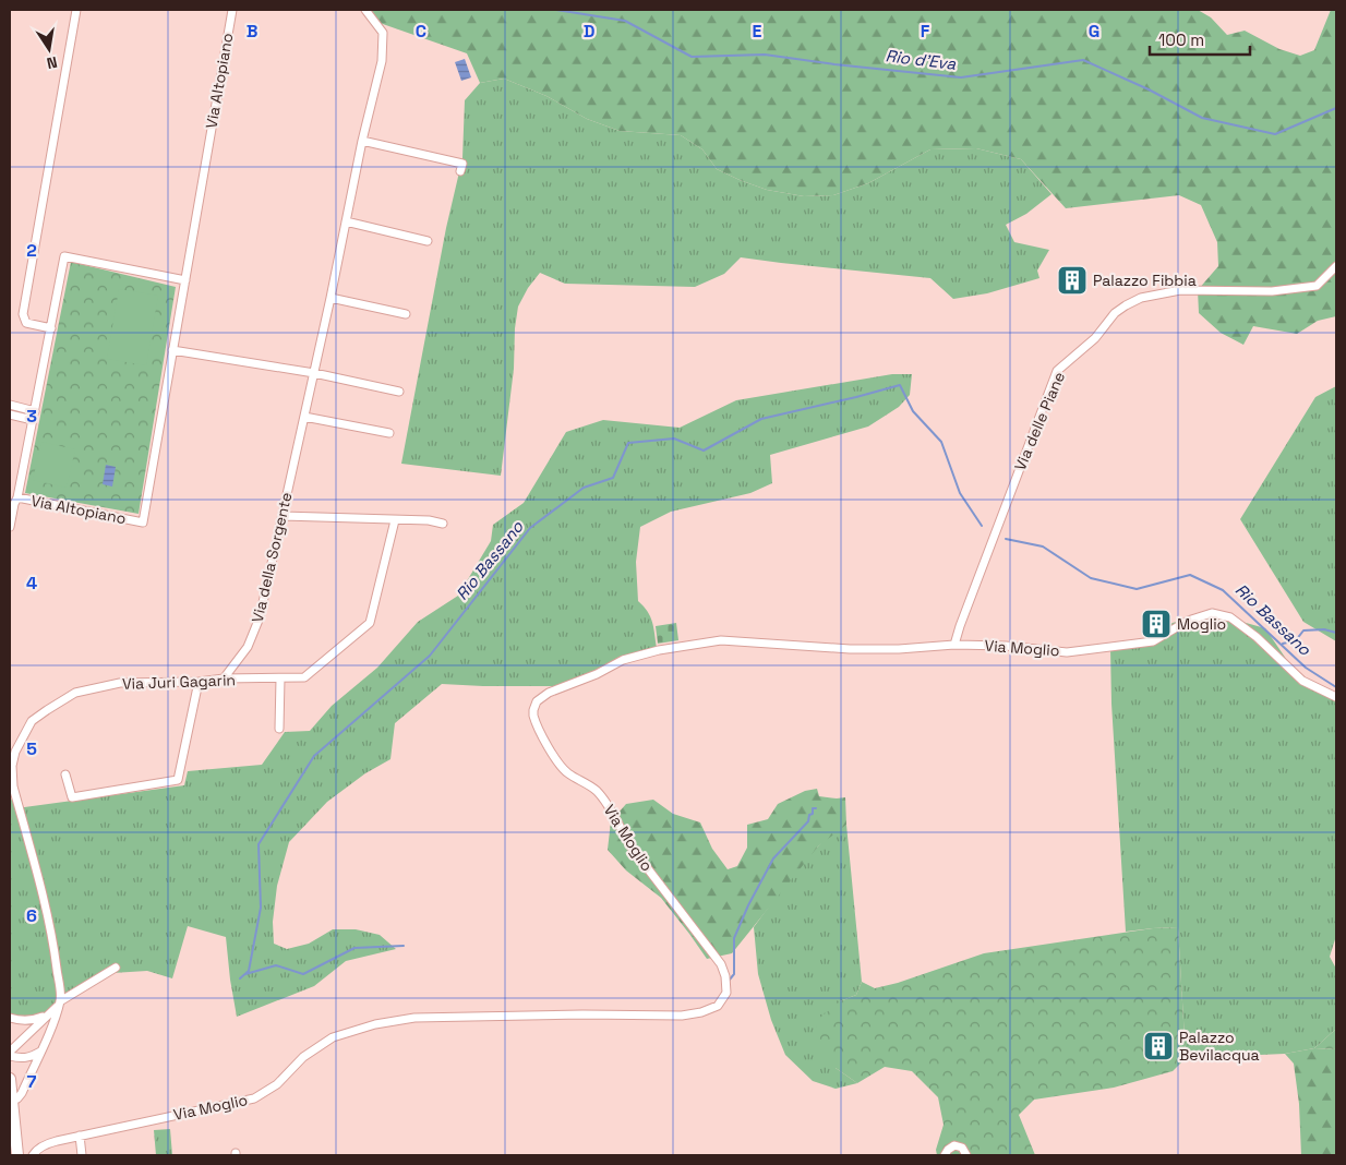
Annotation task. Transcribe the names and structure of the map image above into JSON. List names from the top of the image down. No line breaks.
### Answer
{"streets":{"street":["Via Altopiano","Via delle Piane","Via della Sorgente","Via Moglio","Via Juri Gagarin"]},"crossings":[["Via delle Piane","Via Moglio"],["Via della Sorgente","Via Juri Gagarin"]],"water":["Rio d'Eva","Rio Bassano"],"places":{"building":["Palazzo Fibbia","Moglio","Palazzo Bevilacqua"]},"scale_bar":"100 m","north":"bottom","grid":{"columns":["B","C","D","E","F","G"],"rows":["2","3","4","5","6","7"]}}
